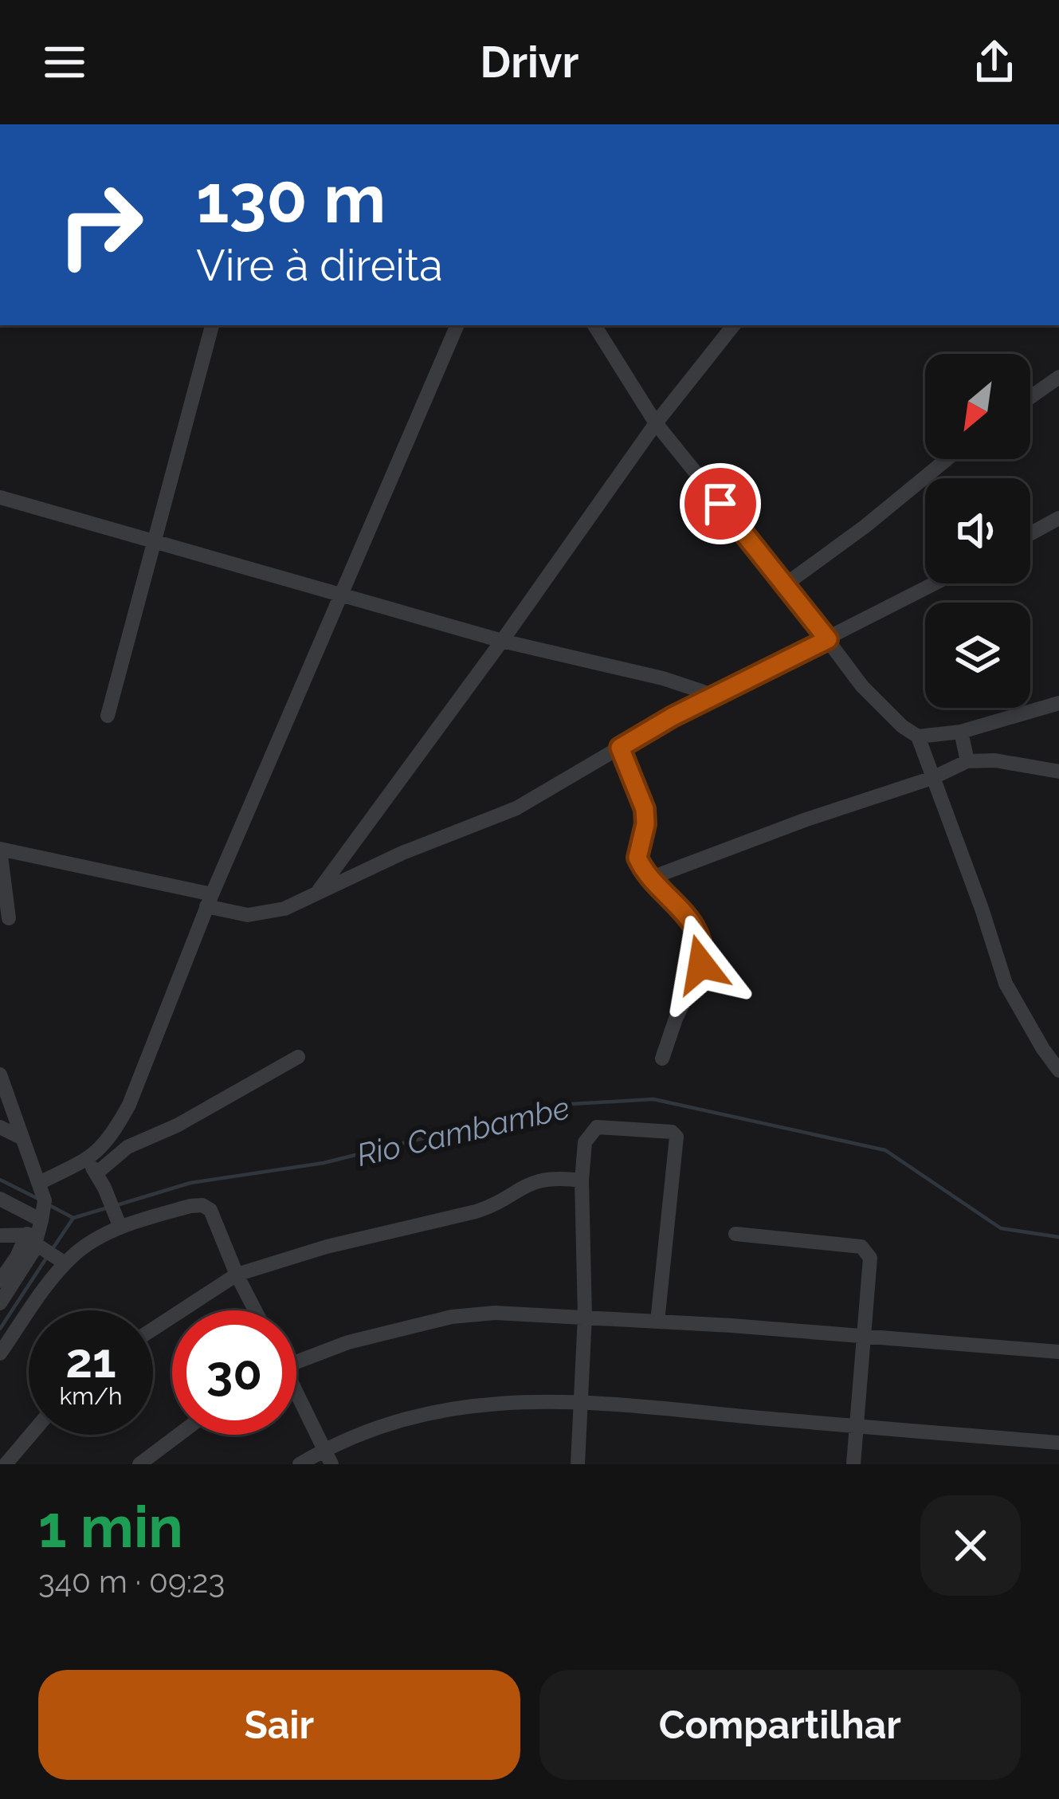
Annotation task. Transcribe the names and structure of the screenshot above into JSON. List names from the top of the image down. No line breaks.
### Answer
{"water":["Rio Cambambe"],"north":"bottom left","page":{"header":"Drivr","turn":["130 m","Vire à direita"],"speed":"21 km/h","limit":"30","heading":["1 min","340 m · 09:23"],"buttons":["Sair","Compartilhar"]}}
